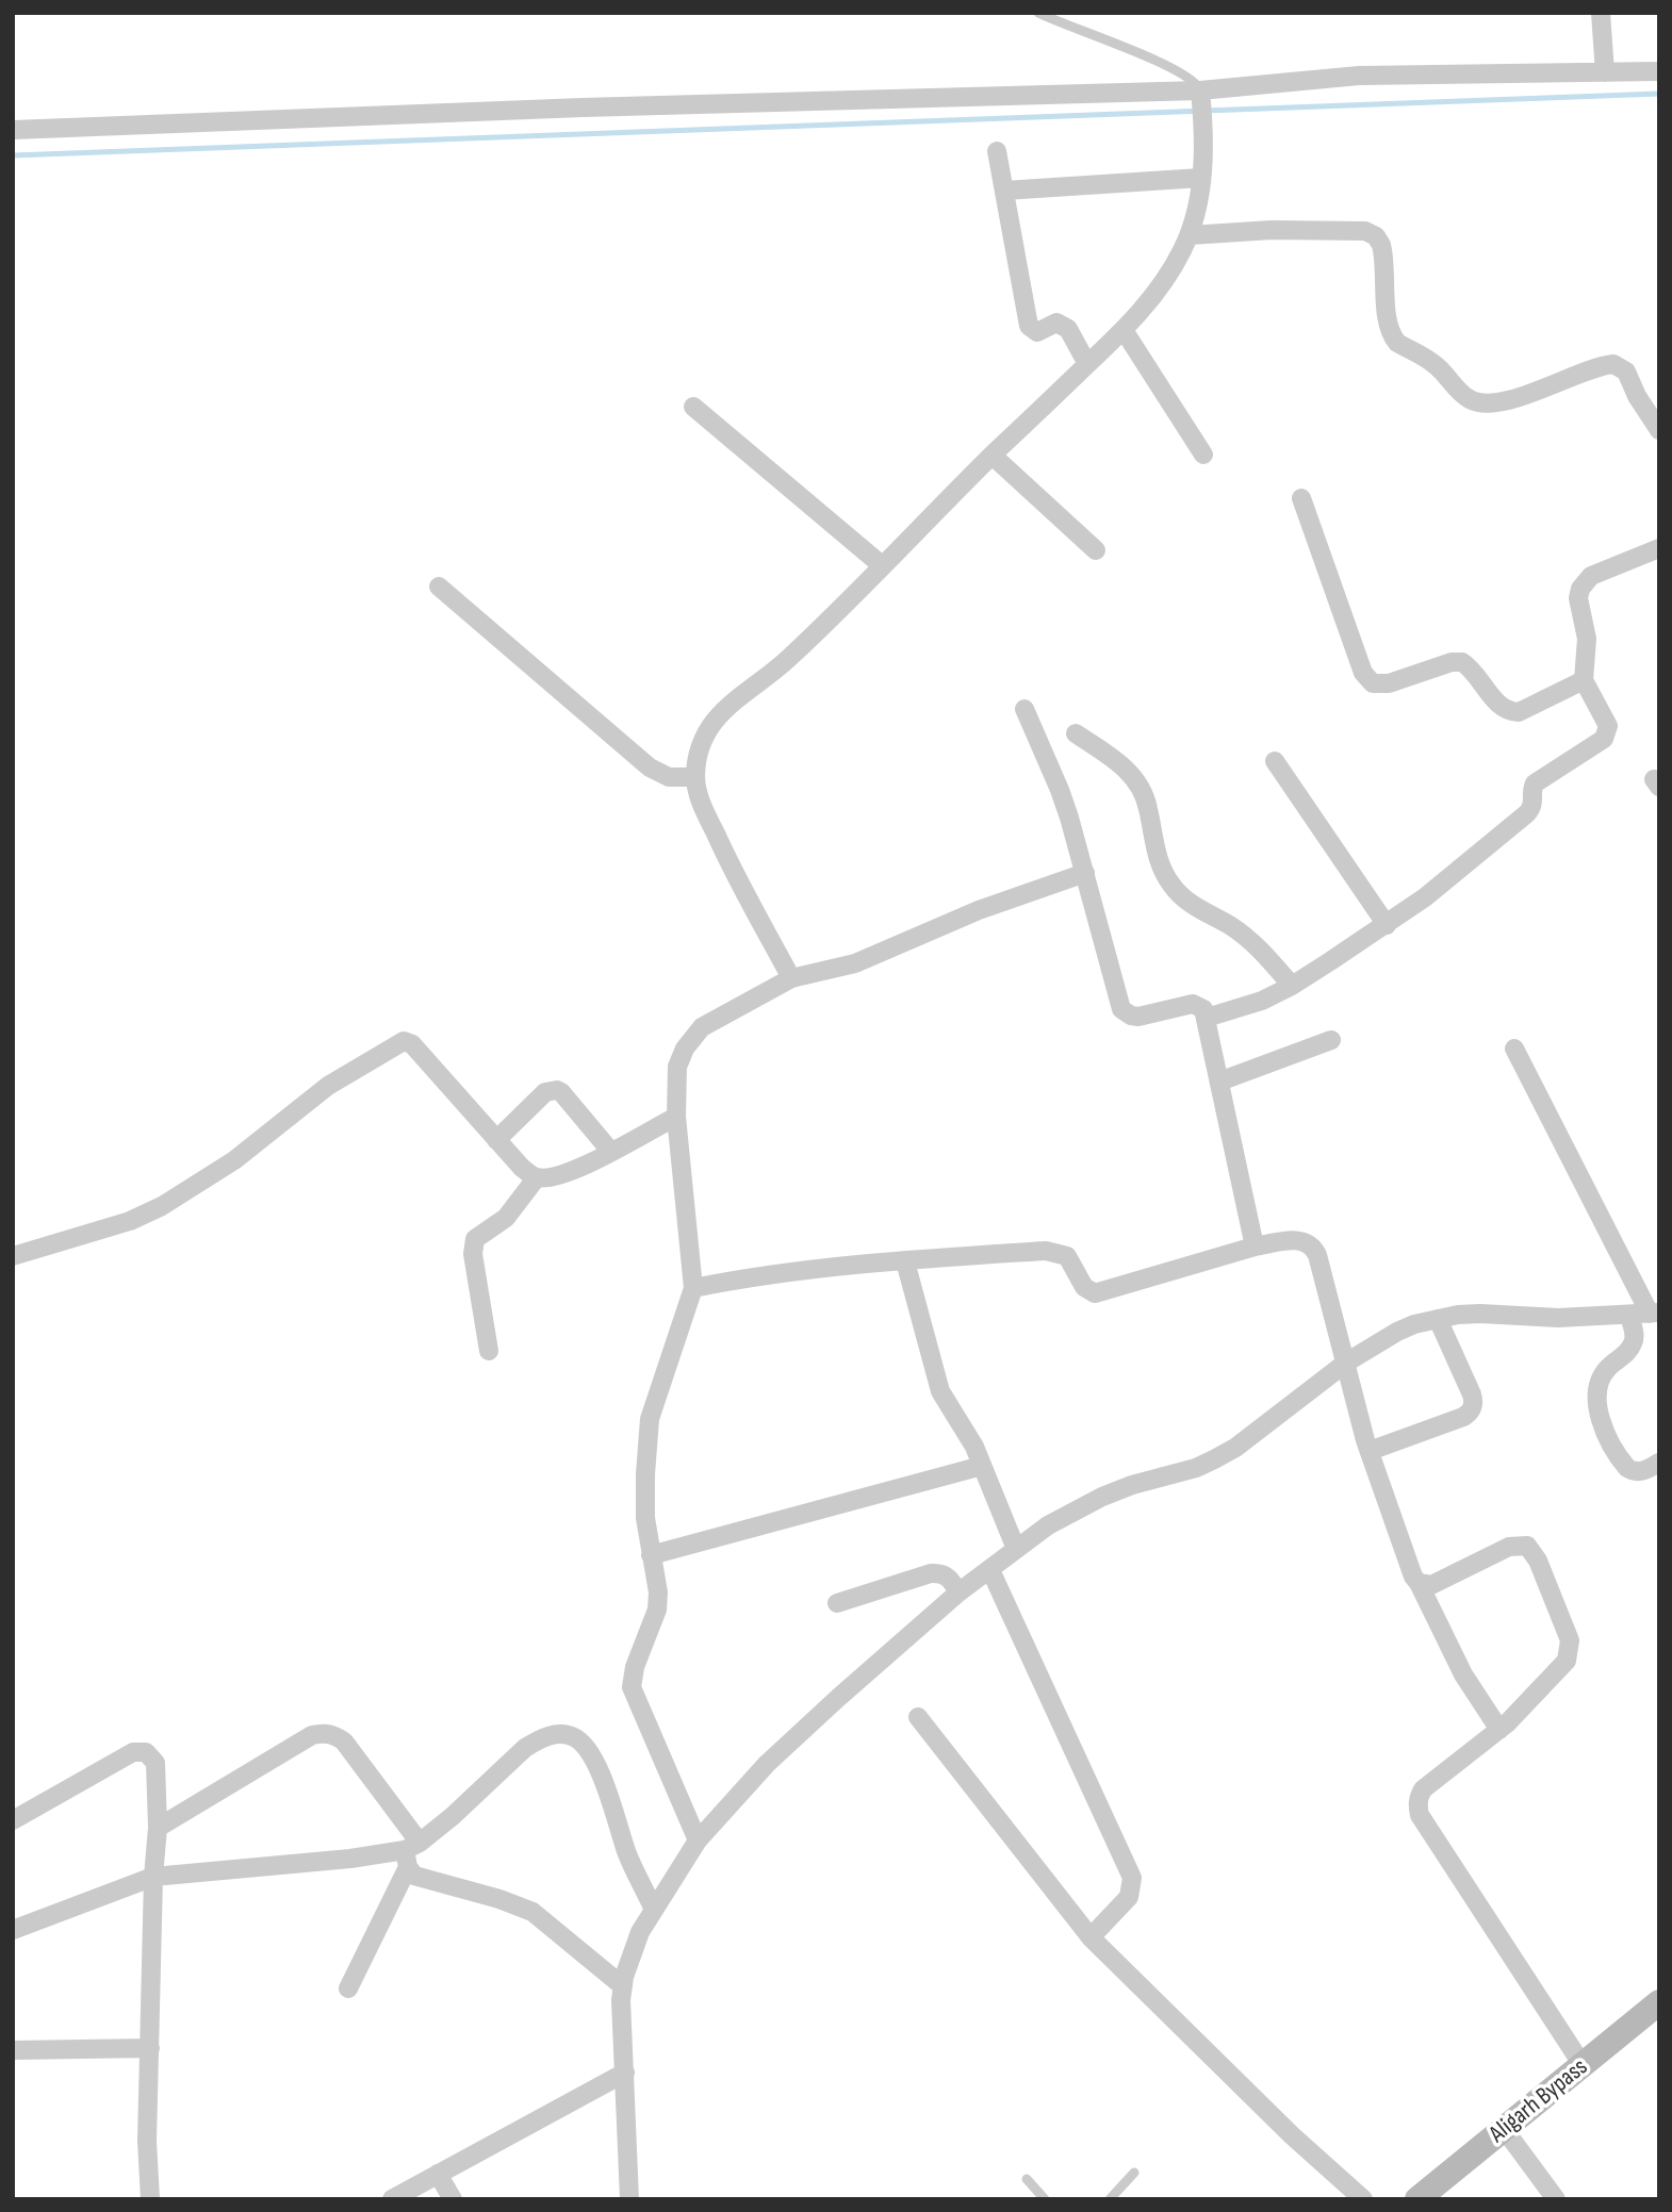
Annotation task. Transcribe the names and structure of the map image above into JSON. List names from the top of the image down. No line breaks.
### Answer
{"streets":{"main road":["Aligarh Bypass"]}}
